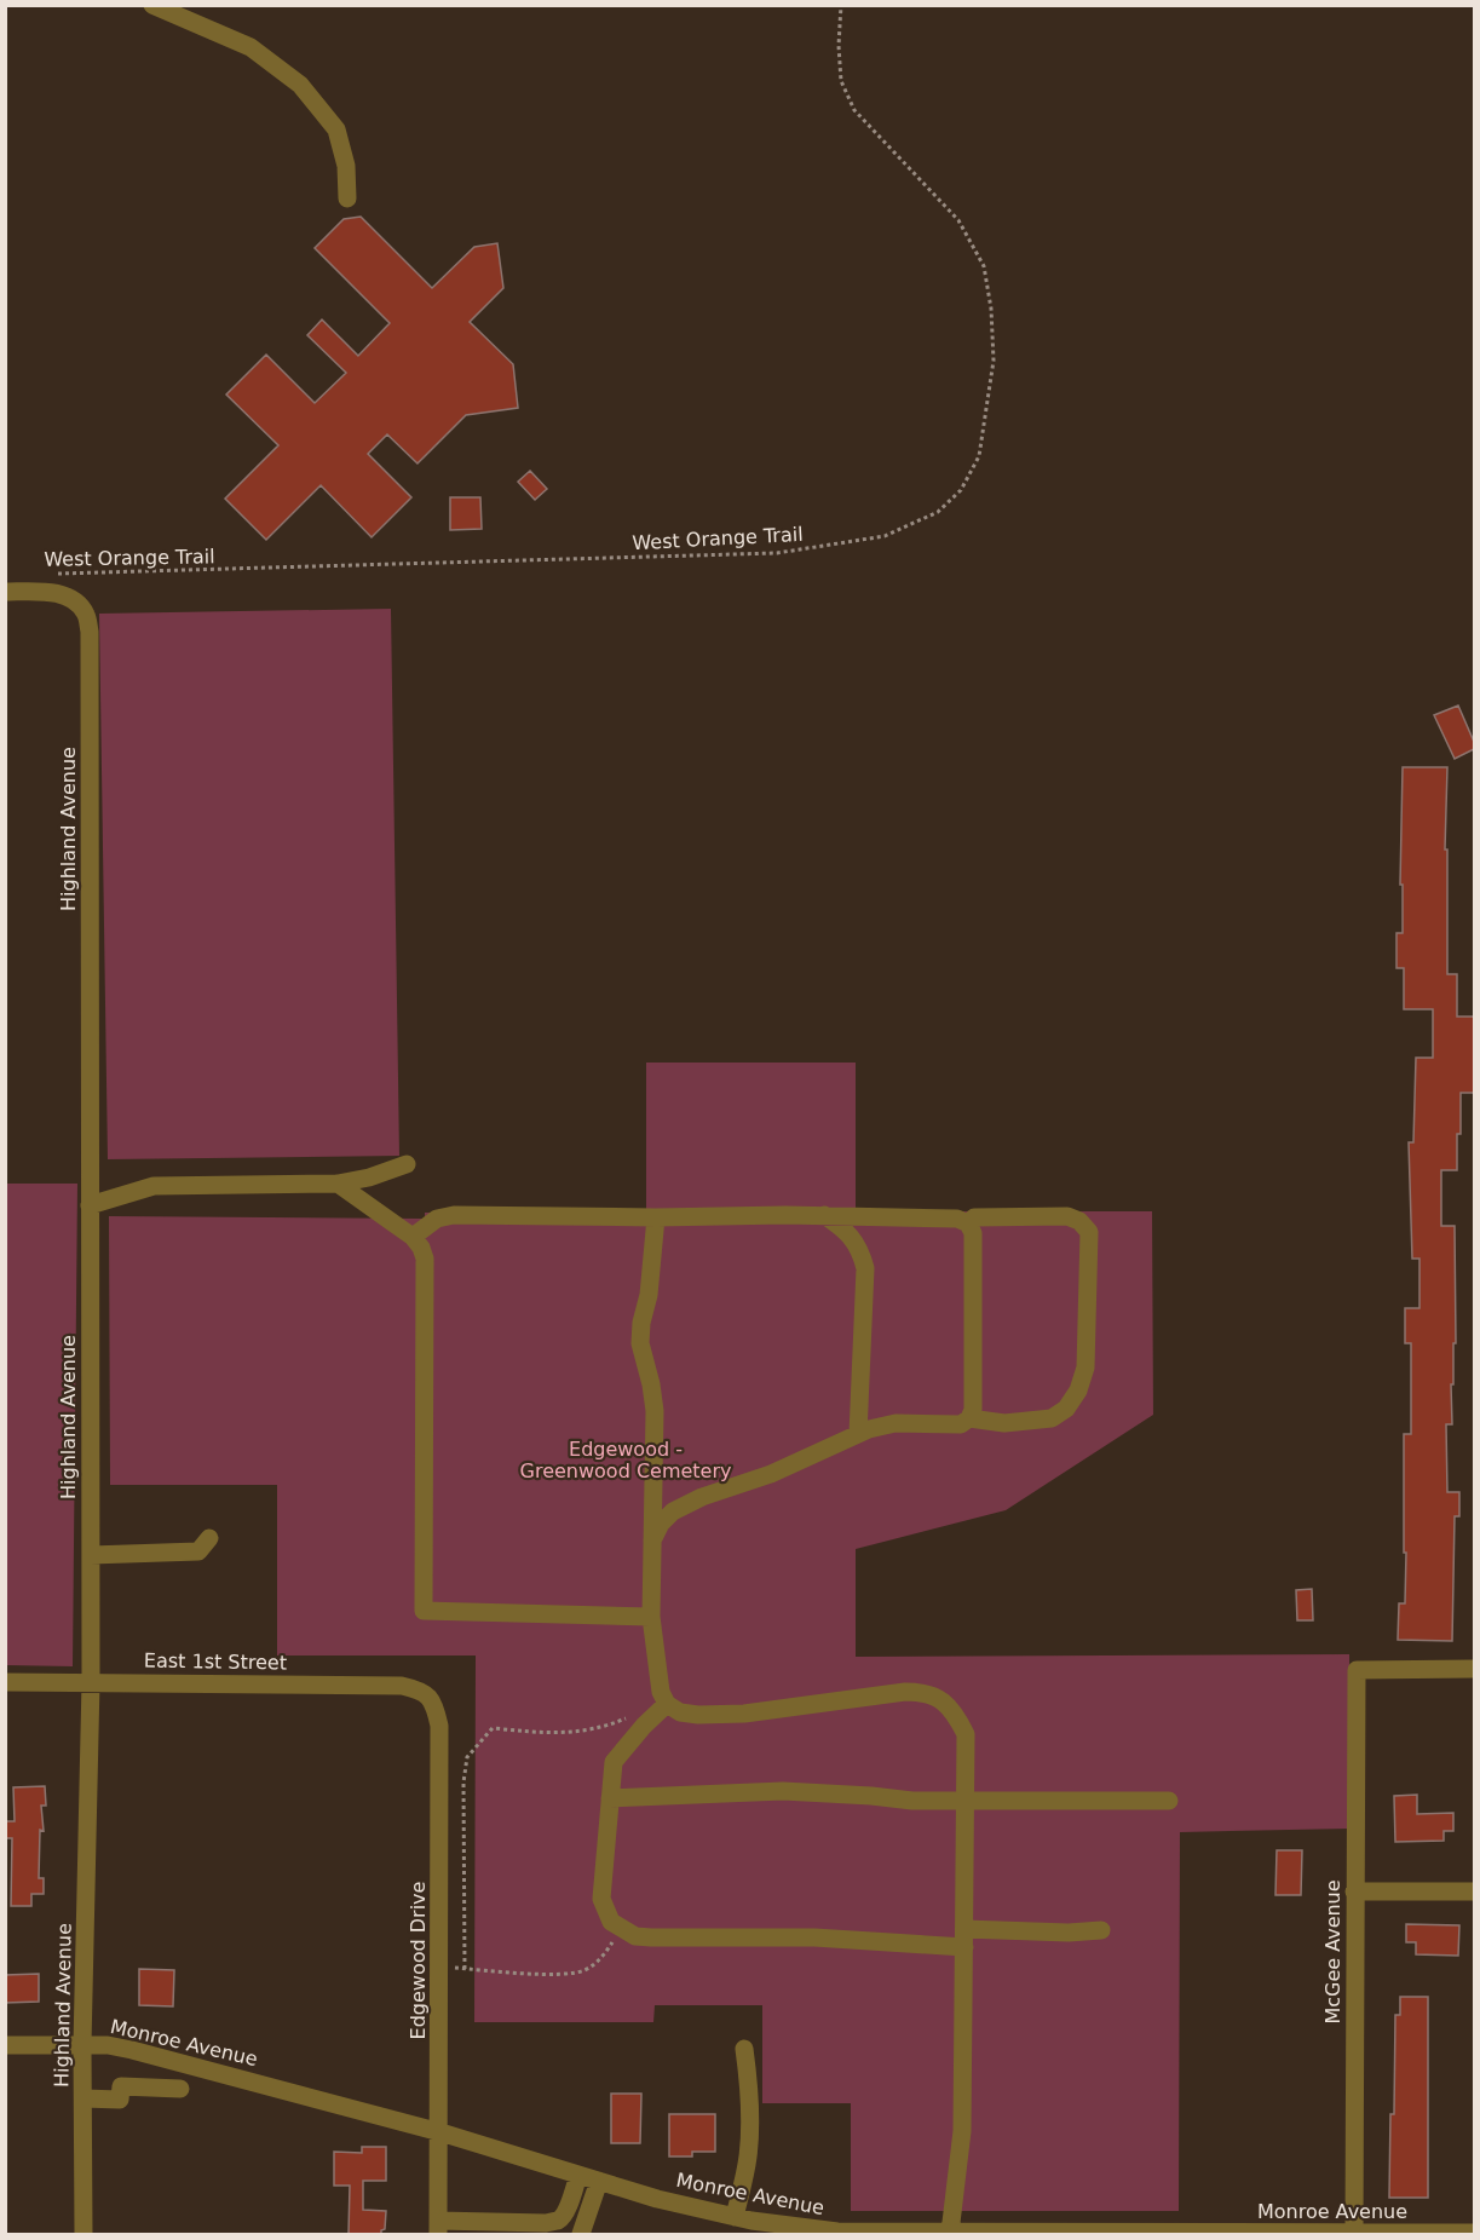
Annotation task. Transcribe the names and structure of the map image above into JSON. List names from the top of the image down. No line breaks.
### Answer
{"streets":{"street":["Highland Avenue","East 1st Street","McGee Avenue","Edgewood Drive","Monroe Avenue"],"path":["West Orange Trail"]},"crossings":[["Highland Avenue","East 1st Street"],["Highland Avenue","Monroe Avenue"],["East 1st Street","Edgewood Drive"],["McGee Avenue","Monroe Avenue"],["Edgewood Drive","Monroe Avenue"]],"parks":["Edgewood - Greenwood Cemetery"]}
